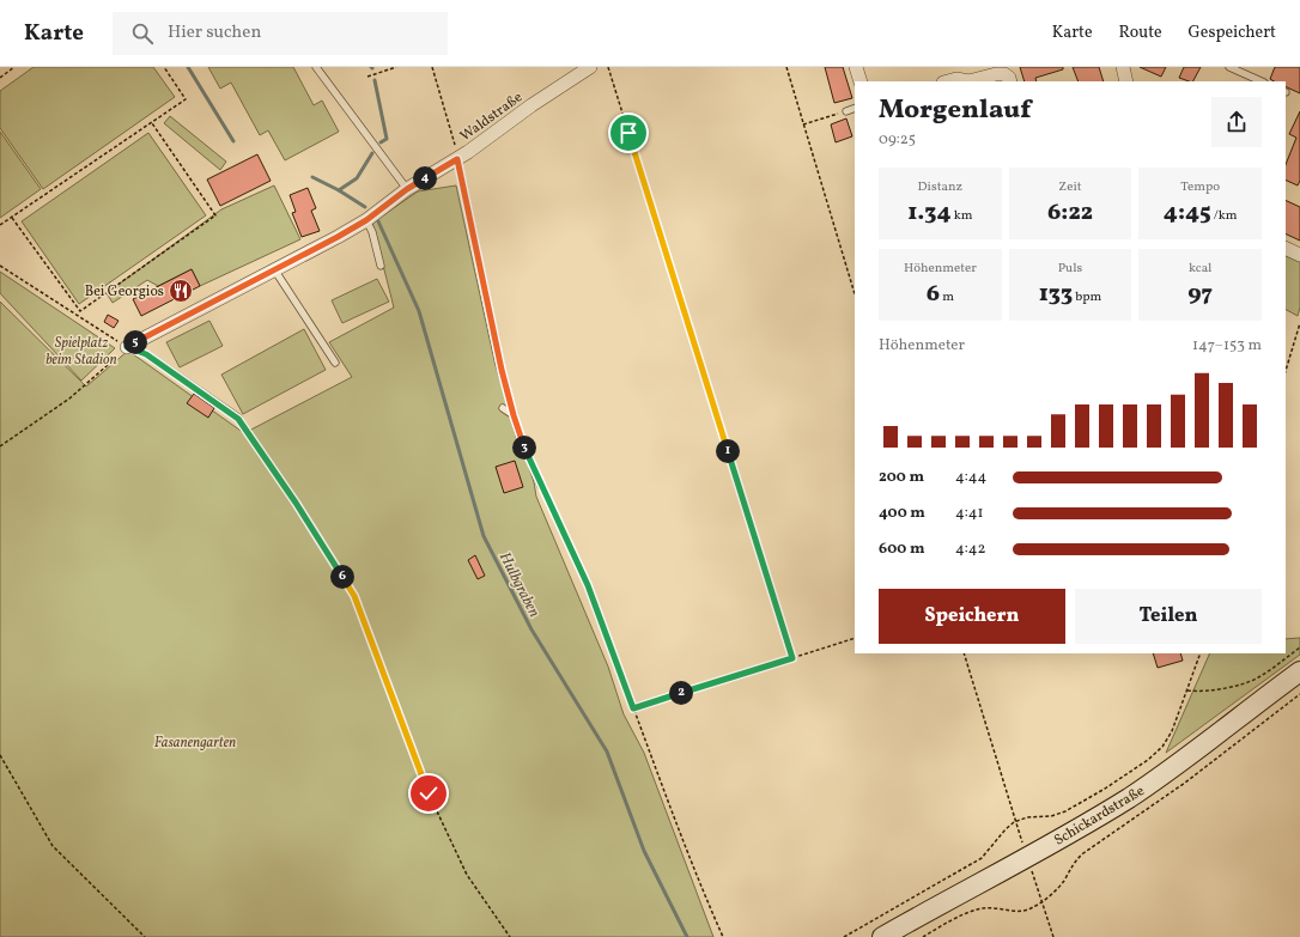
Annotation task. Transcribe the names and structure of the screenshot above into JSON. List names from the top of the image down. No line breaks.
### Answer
{"streets":{"street":["Waldstraße","Schickardstraße"]},"water":["Hulbgraben"],"parks":["Spielplatz beim Stadion","Fasanengarten"],"places":{"restaurant":["Bei Georgios"]},"page":{"header":"Karte","search":"Hier suchen","nav":["Karte","Route","Gespeichert"],"heading":["Morgenlauf","09:25"],"stats":[["Distanz","1.34 km"],["Zeit","6:22"],["Tempo","4:45 /km"],["Höhenmeter","6 m"],["Puls","133 bpm"],["kcal","97"]],"pins":["4","5","3","1","6","2"],"chart":["Höhenmeter","147–153 m"],"list":[{"name":"200 m","note":"4:44"},{"name":"400 m","note":"4:41"},{"name":"600 m","note":"4:42"}],"buttons":["Speichern","Teilen"]}}
